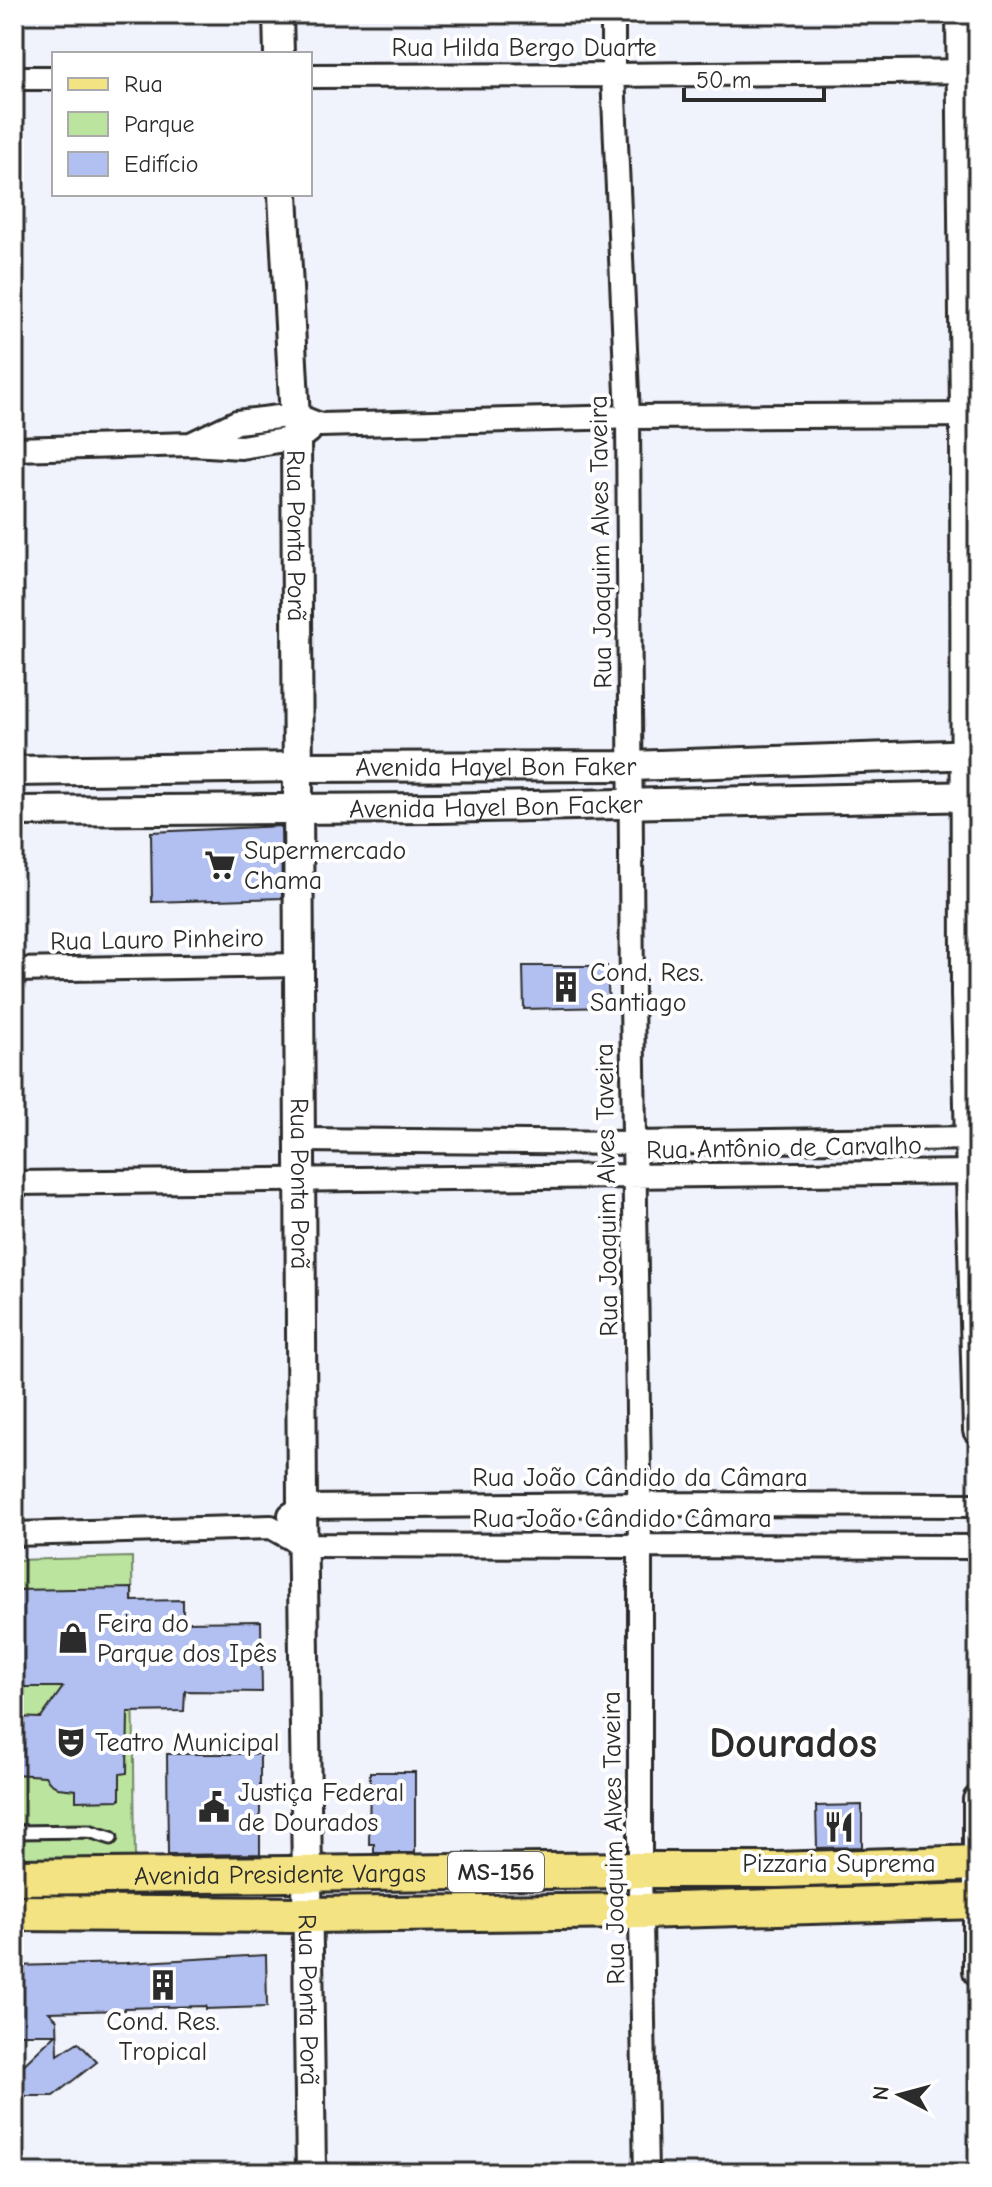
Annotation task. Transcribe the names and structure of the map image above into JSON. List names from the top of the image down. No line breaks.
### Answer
{"streets":{"main road":["MS-156","Avenida Presidente Vargas"],"street":["Rua Hilda Bergo Duarte","Rua Ponta Porã","Rua Joaquim Alves Taveira","Avenida Hayel Bon Faker","Avenida Hayel Bon Facker","Rua Lauro Pinheiro","Rua Antônio de Carvalho","Rua João Cândido da Câmara","Rua João Cândido Câmara"]},"crossings":[["Rua Hilda Bergo Duarte","Rua Joaquim Alves Taveira"],["Rua Ponta Porã","Avenida Hayel Bon Faker"],["Rua Ponta Porã","Avenida Hayel Bon Facker"],["Rua Ponta Porã","Rua Lauro Pinheiro"],["Rua Ponta Porã","Rua Antônio de Carvalho"],["Rua Ponta Porã","Rua João Cândido da Câmara"],["Rua Ponta Porã","Rua João Cândido Câmara"],["Rua Ponta Porã","Avenida Presidente Vargas"],["Rua Joaquim Alves Taveira","Avenida Hayel Bon Faker"],["Rua Joaquim Alves Taveira","Avenida Hayel Bon Facker"],["Rua Joaquim Alves Taveira","Rua Antônio de Carvalho"],["Rua Joaquim Alves Taveira","Rua João Cândido da Câmara"],["Rua Joaquim Alves Taveira","Rua João Cândido Câmara"],["Rua Joaquim Alves Taveira","Avenida Presidente Vargas"]],"districts":["Dourados"],"places":{"supermarket":["Supermercado Chama"],"building":["Cond. Res. Santiago","Cond. Res. Tropical"],"shop":["Feira do Parque dos Ipês"],"theatre":["Teatro Municipal"],"public building":["Justiça Federal de Dourados"],"restaurant":["Pizzaria Suprema"]},"legend":["Rua","Parque","Edifício"],"scale_bar":"50 m","north":"left"}
